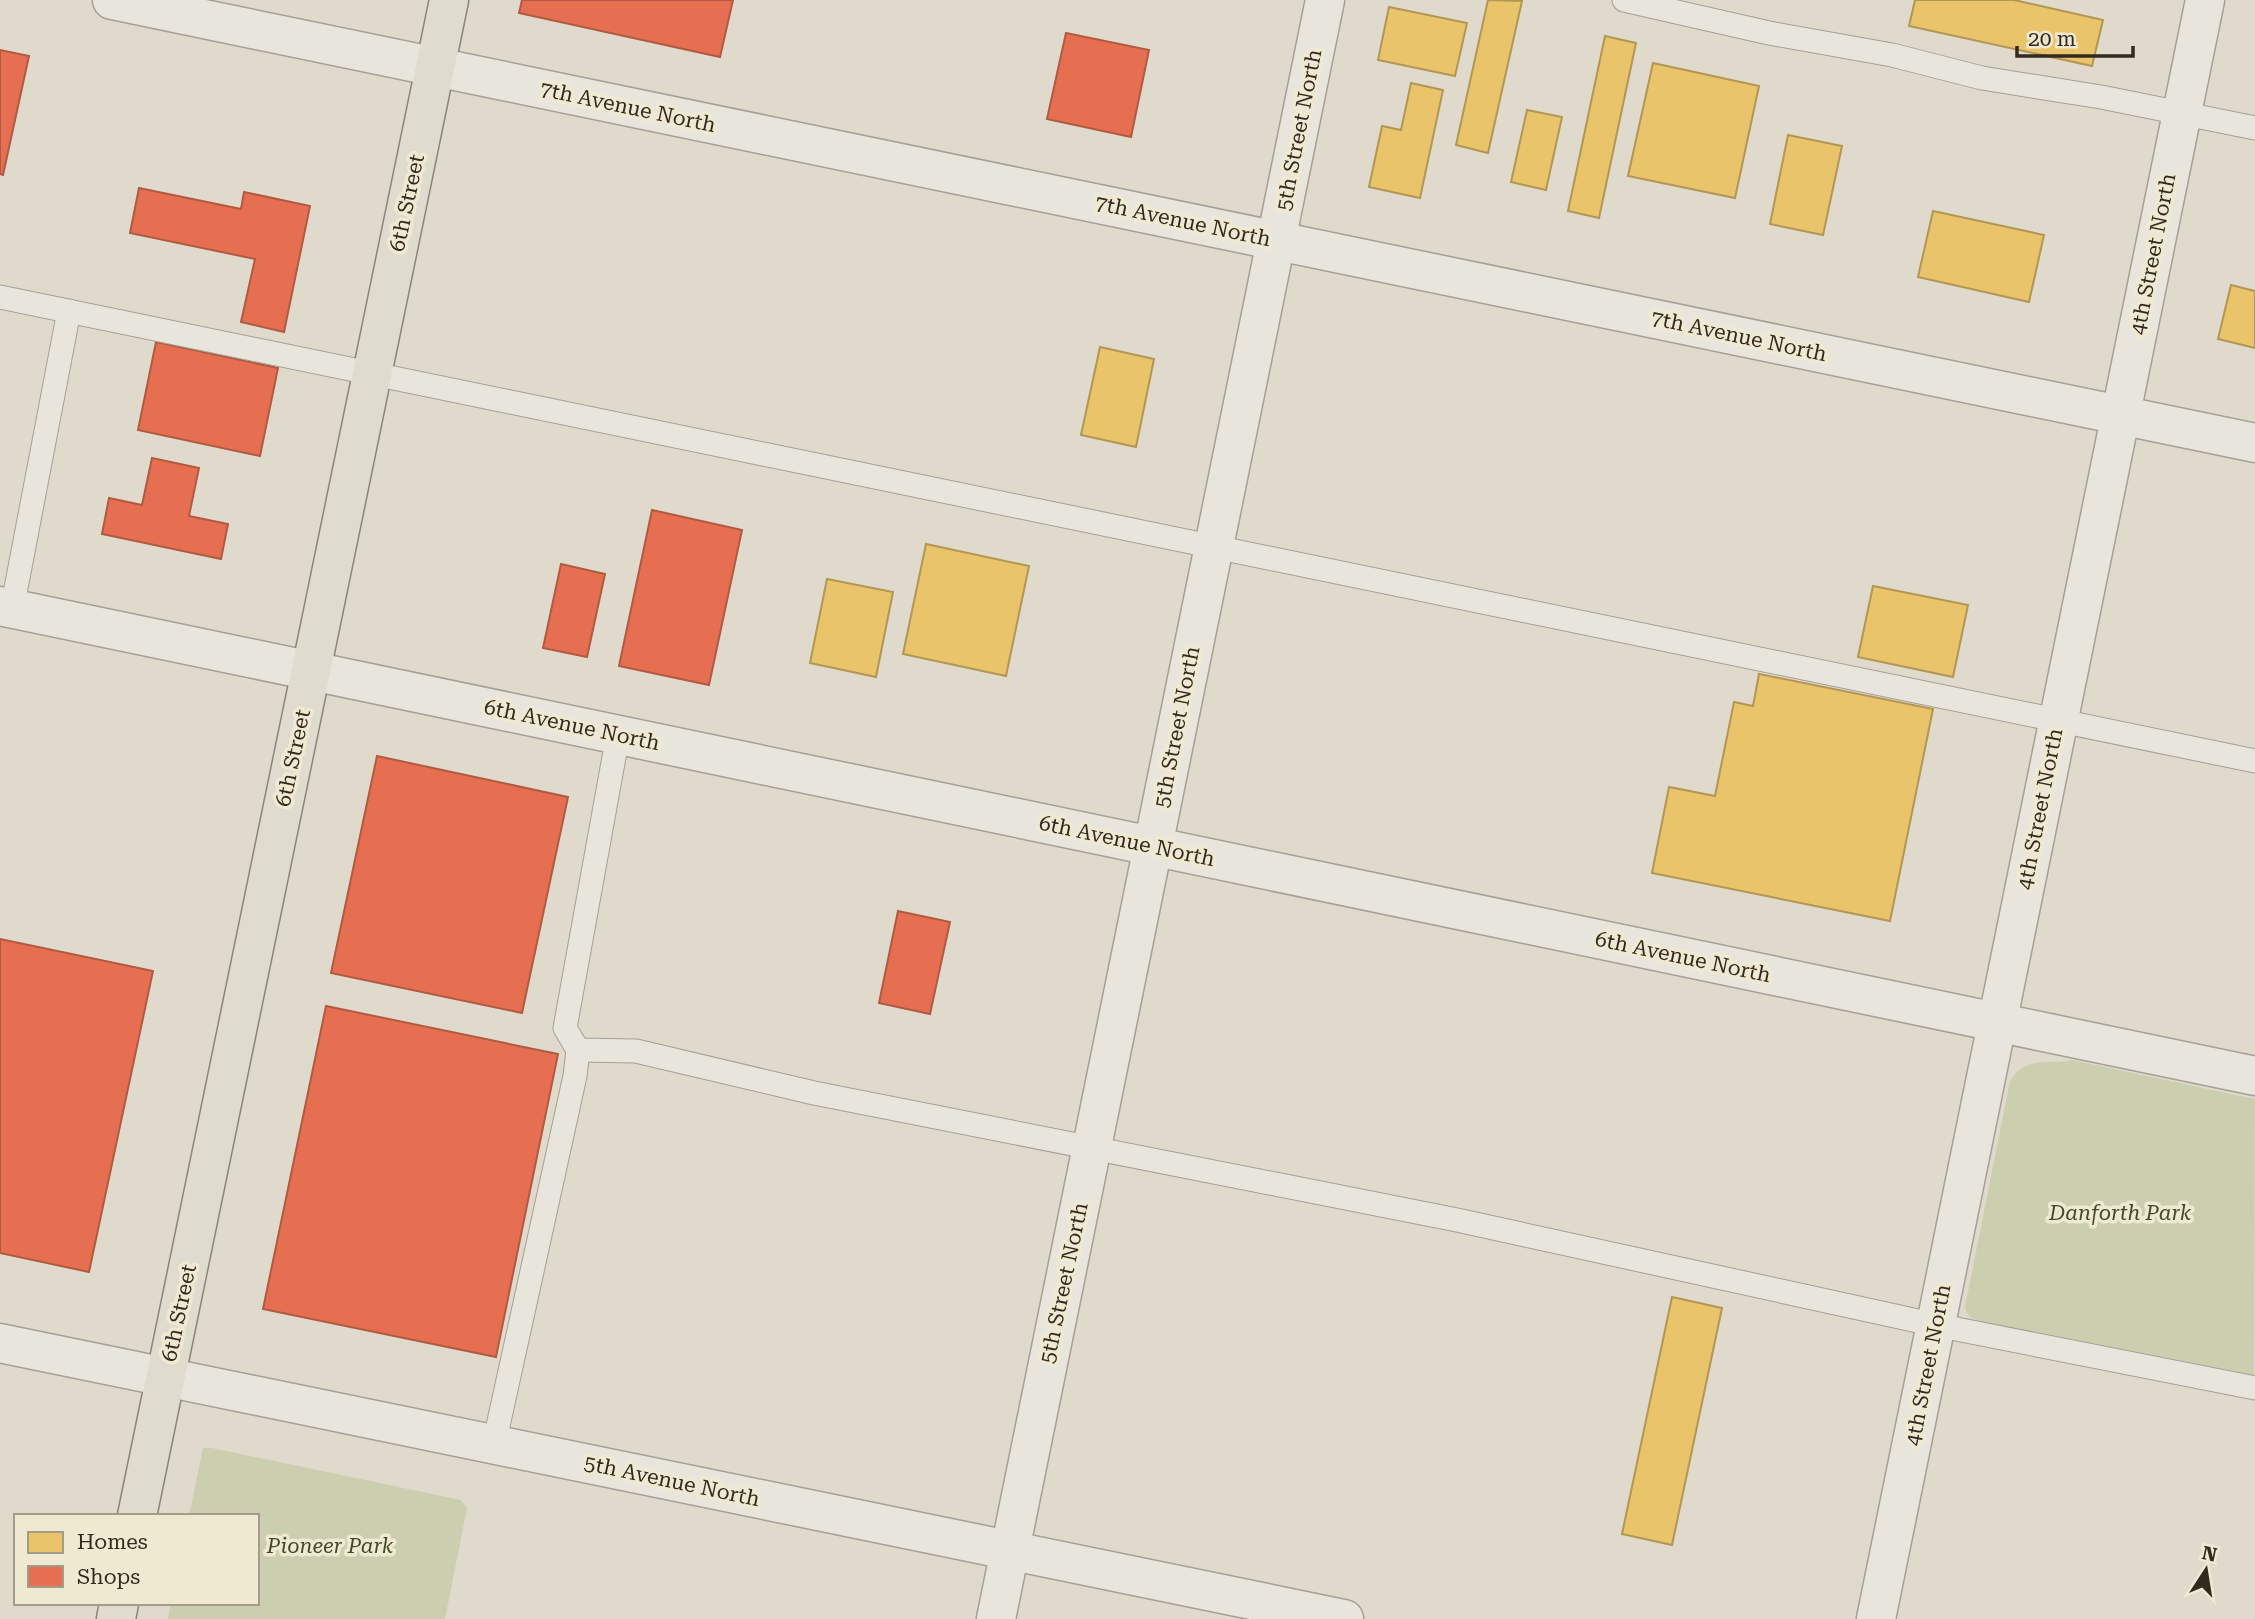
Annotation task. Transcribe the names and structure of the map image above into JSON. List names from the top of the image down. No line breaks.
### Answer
{"streets":{"main road":["6th Street"],"street":["7th Avenue North","5th Street North","4th Street North","6th Avenue North","5th Avenue North"]},"crossings":[["7th Avenue North","5th Street North"],["7th Avenue North","6th Street"],["7th Avenue North","4th Street North"],["5th Street North","6th Avenue North"],["5th Street North","5th Avenue North"],["6th Street","6th Avenue North"],["6th Street","5th Avenue North"],["4th Street North","6th Avenue North"]],"parks":["Danforth Park","Pioneer Park"],"legend":["Homes","Shops"],"scale_bar":"20 m","north":"top"}
